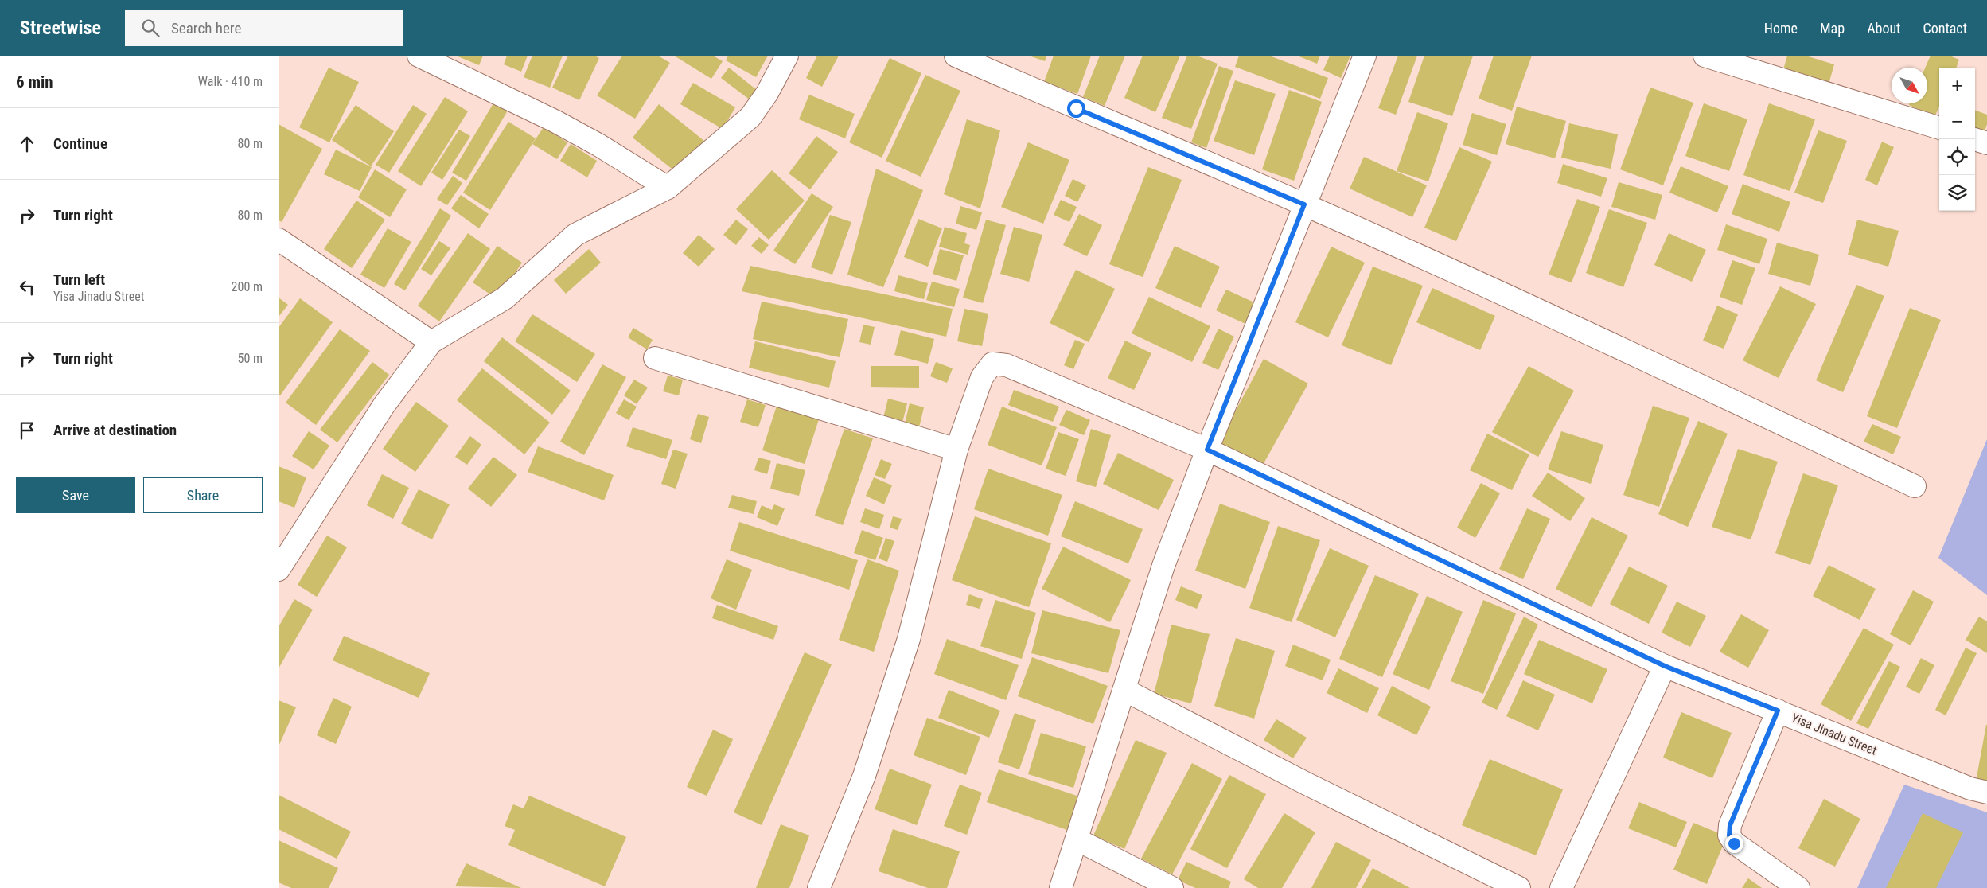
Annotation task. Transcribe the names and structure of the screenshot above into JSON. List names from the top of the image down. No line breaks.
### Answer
{"streets":{"street":["Yisa Jinadu Street"]},"north":"bottom right","page":{"header":"Streetwise","search":"Search here","nav":["Home","Map","About","Contact"],"heading":["6 min","Walk · 410 m"],"map_buttons":["+","−"],"list":[["Continue","80 m"],["Turn right","80 m"],["Turn left","Yisa Jinadu Street","200 m"],["Turn right","50 m"],"Arrive at destination"],"buttons":["Save","Share"]}}
